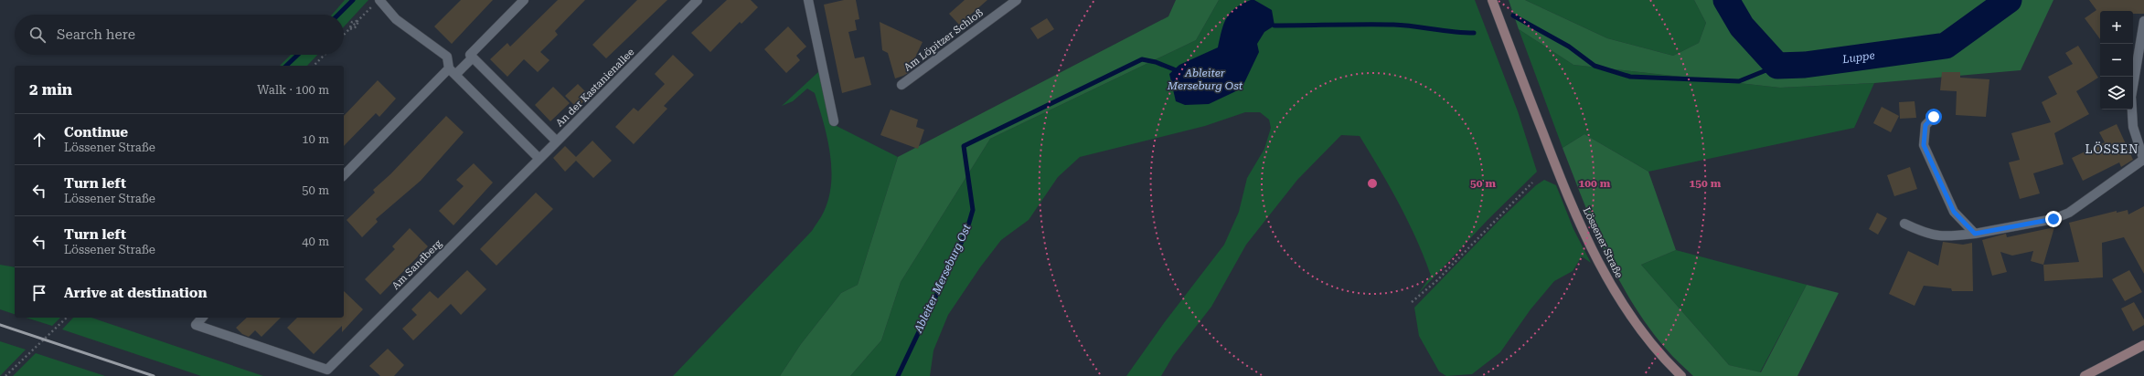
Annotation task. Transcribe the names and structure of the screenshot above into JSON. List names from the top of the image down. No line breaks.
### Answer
{"streets":{"street":["Am Löpitzer Schloß","An der Kastanienallee","Lössener Straße","Am Sandberg"]},"districts":["LÖSSEN"],"water":["Luppe","Ableiter Merseburg Ost"],"page":{"map_buttons":["+","−"],"search":"Search here","heading":["2 min","Walk · 100 m"],"list":[["Continue","Lössener Straße","10 m"],["Turn left","Lössener Straße","50 m"],["Turn left","Lössener Straße","40 m"],"Arrive at destination"]},"rings":["50 m","100 m","150 m"]}
